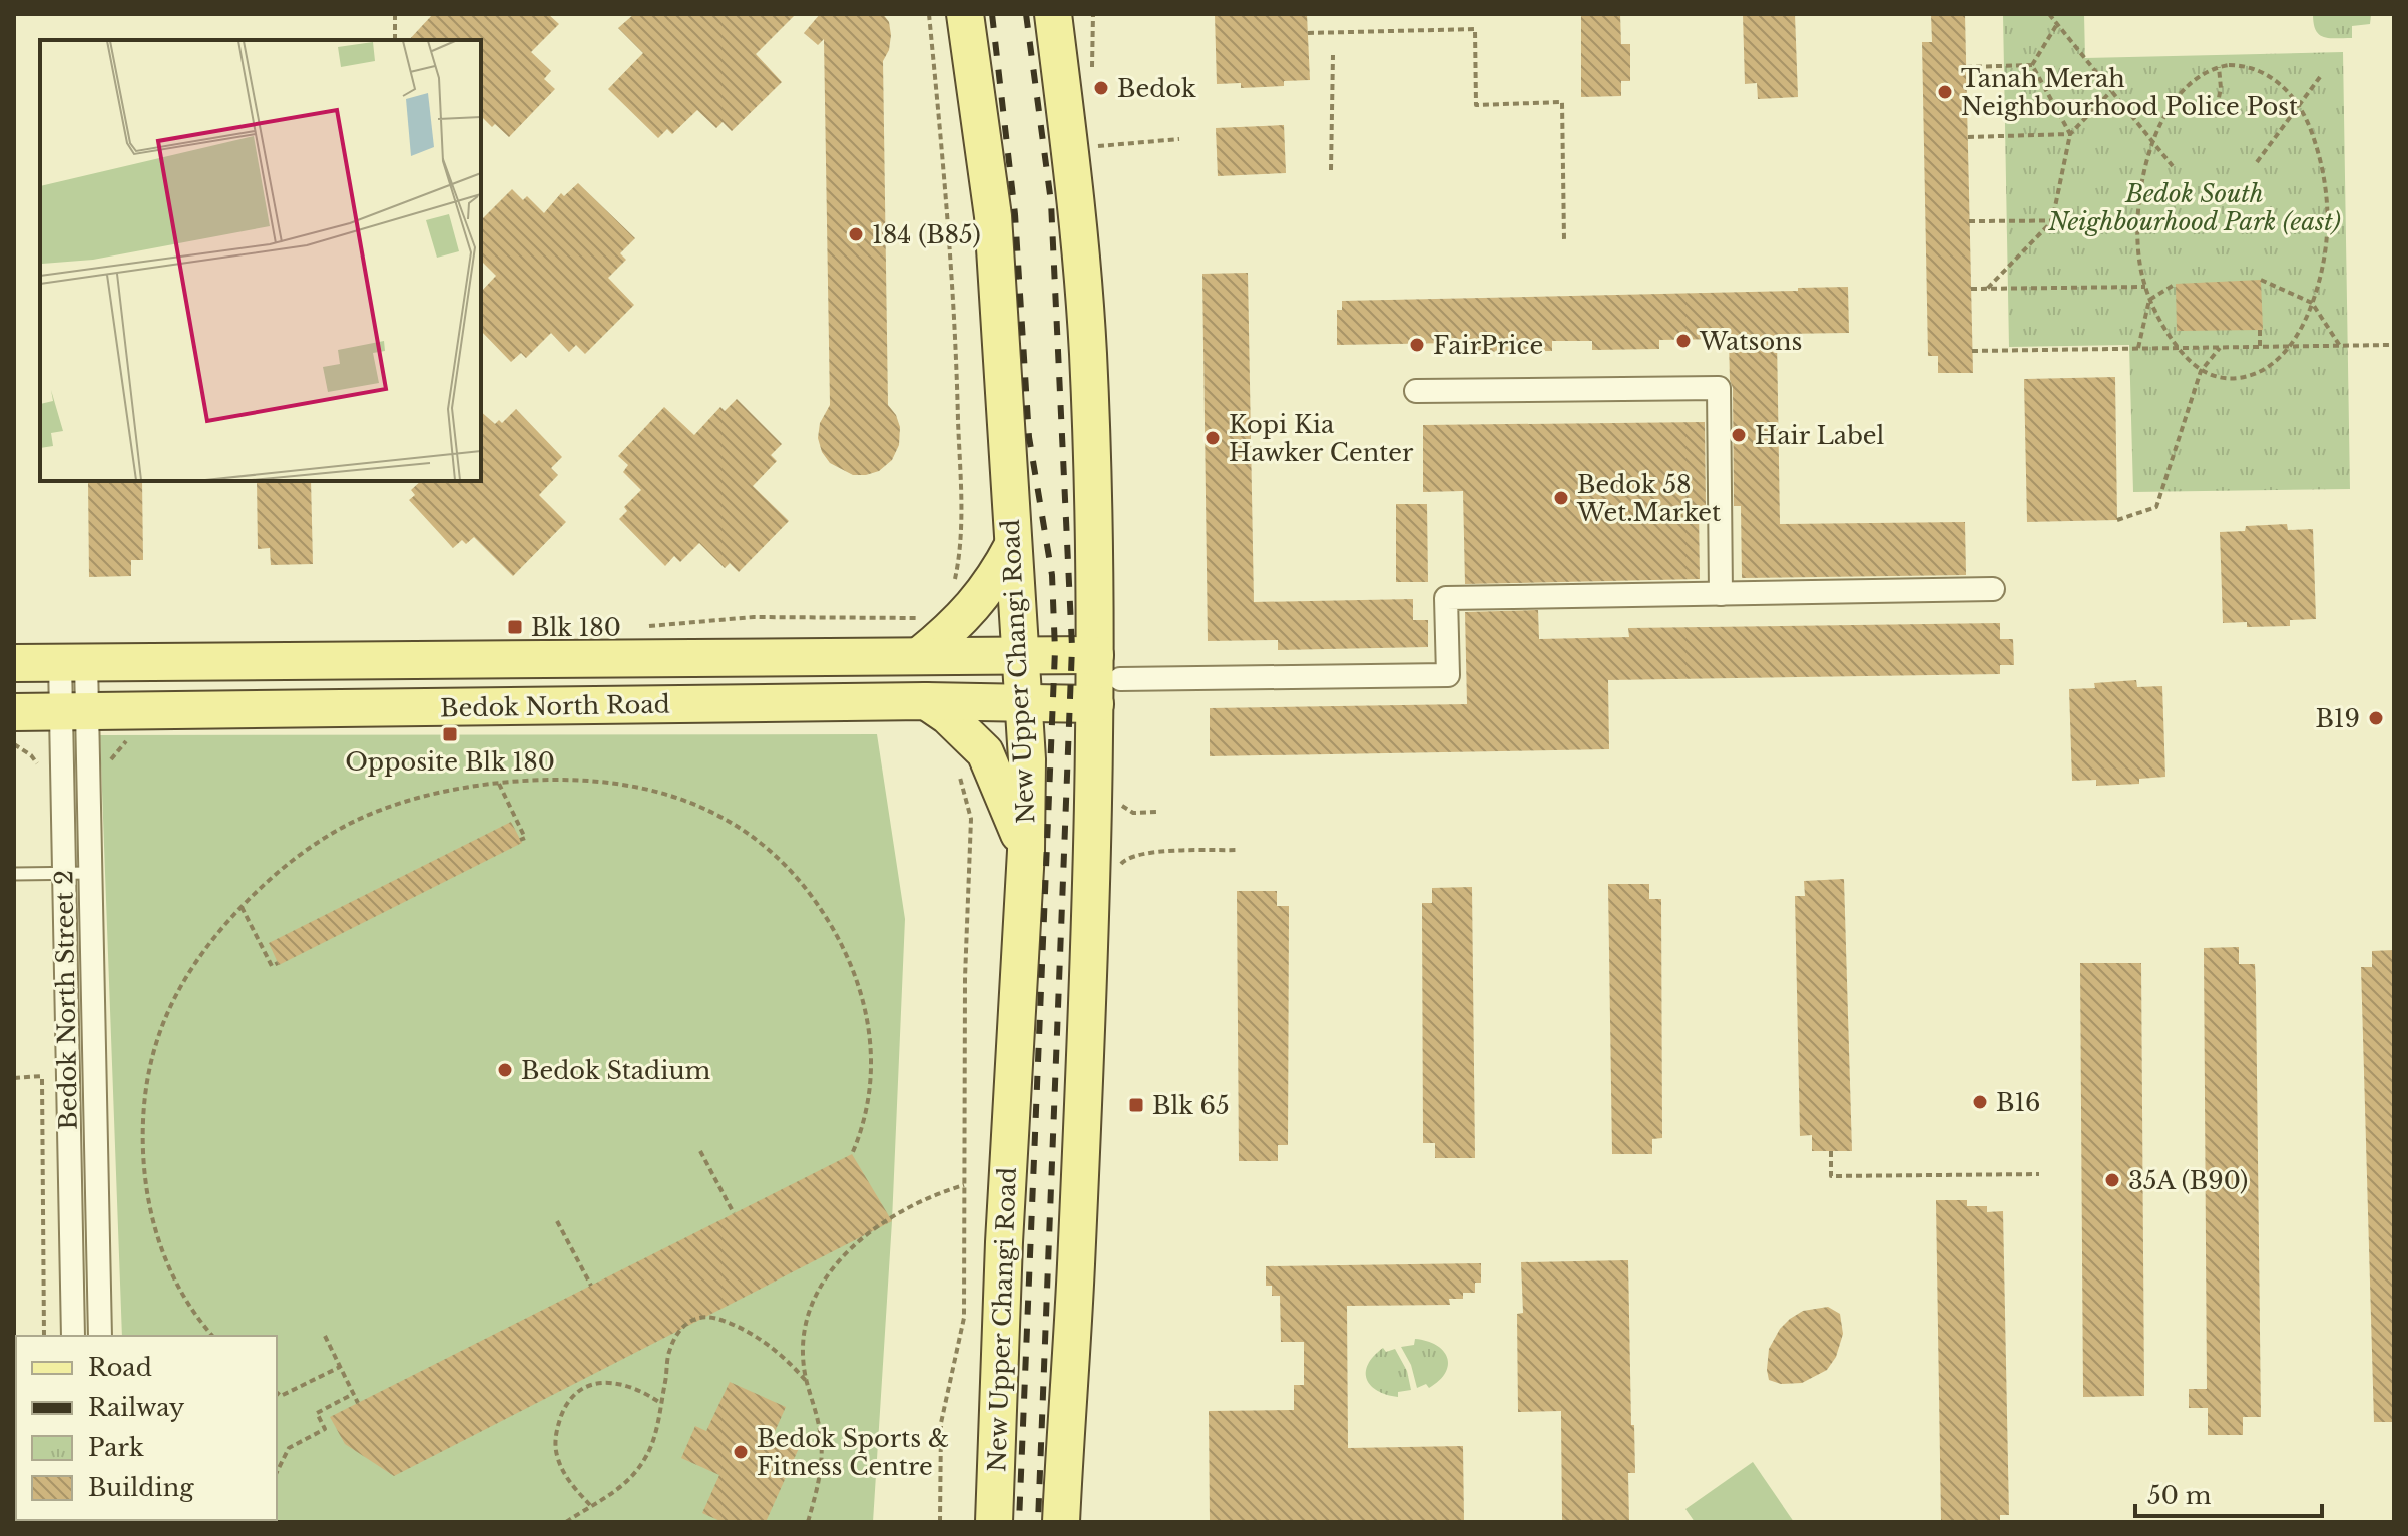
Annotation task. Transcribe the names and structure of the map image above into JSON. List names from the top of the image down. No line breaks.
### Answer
{"streets":{"main road":["New Upper Changi Road","Bedok North Road"],"street":["Bedok North Street 2"]},"crossings":[["New Upper Changi Road","Bedok North Road"],["Bedok North Road","Bedok North Street 2"]],"parks":["Bedok South Neighbourhood Park (east)"],"places":{"other":["Bedok","Tanah Merah Neighbourhood Police Post","184 (B85)","Watsons","FairPrice","Hair Label","Kopi Kia Hawker Center","Bedok 58 Wet.Market","B19","Bedok Stadium","B16","35A (B90)","Bedok Sports & Fitness Centre"],"transit":["Blk 180","Opposite Blk 180","Blk 65"]},"legend":["Road","Railway","Park","Building"],"scale_bar":"50 m"}
